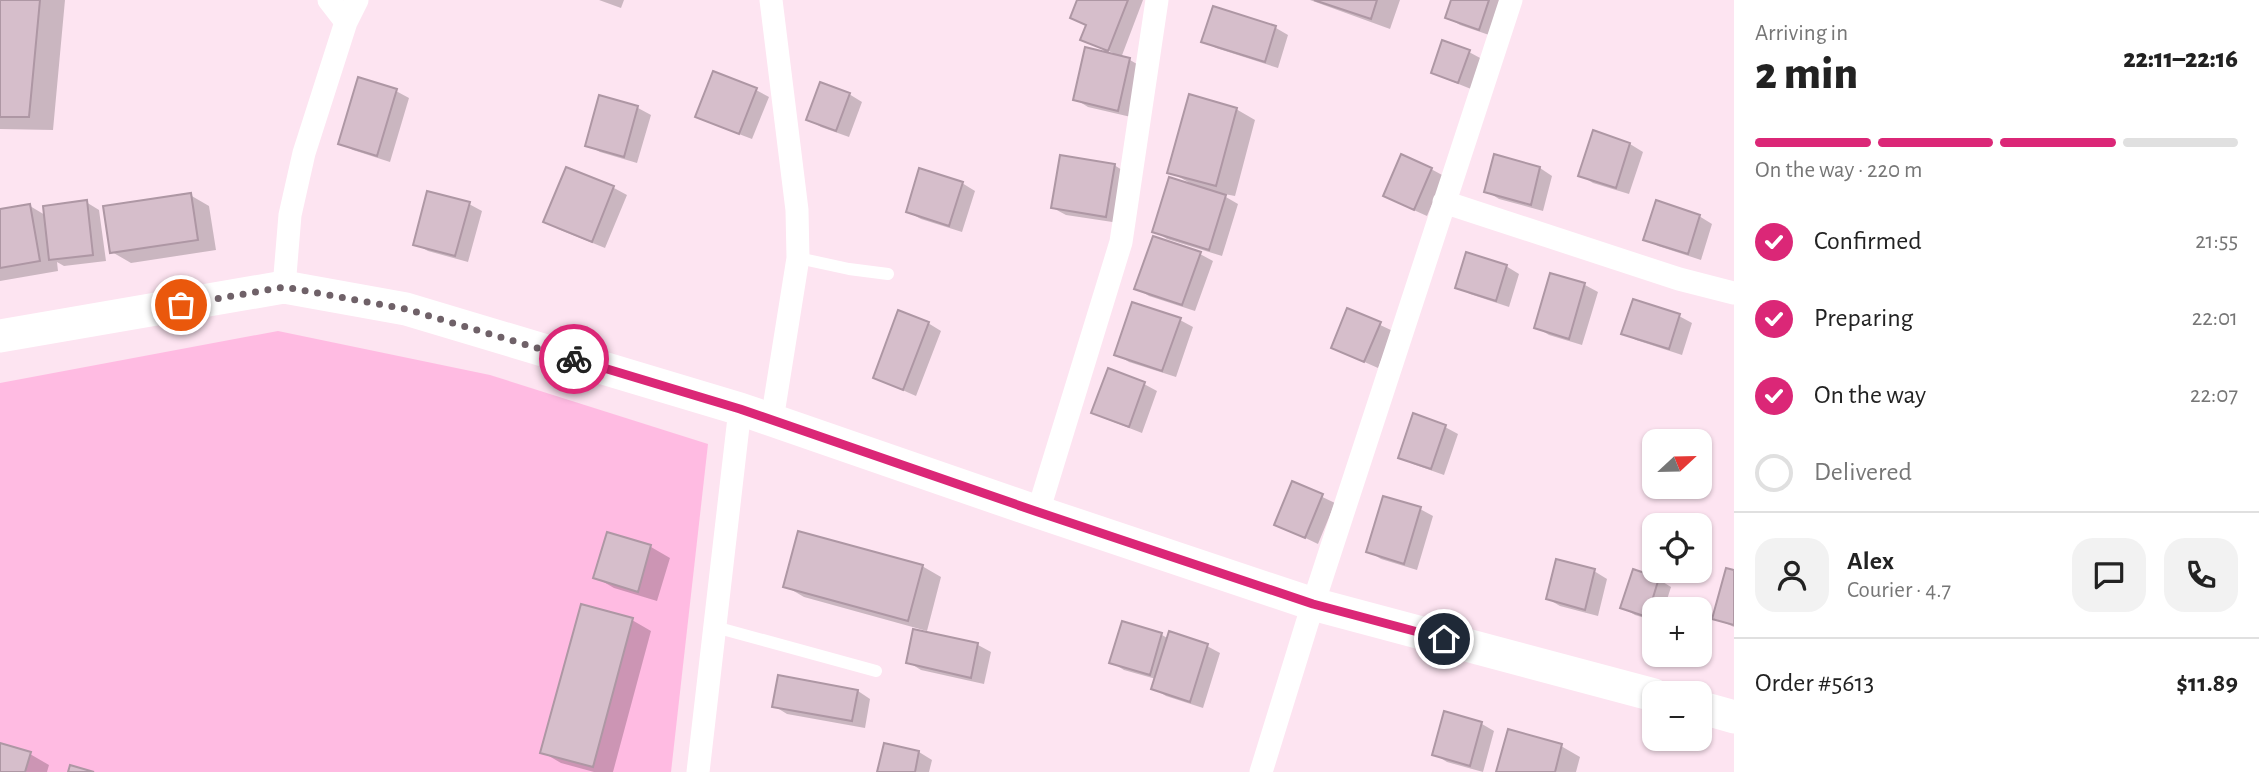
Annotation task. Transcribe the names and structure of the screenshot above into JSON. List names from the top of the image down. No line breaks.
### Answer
{"north":"right","page":{"heading":["2 min","Arriving in","22:11–22:16"],"panel":["Alex","Courier · 4.7","Order #5613","$11.89"],"bar":"On the way · 220 m","list":[["Confirmed","21:55"],["Preparing","22:01"],["On the way","22:07"],"Delivered"],"map_buttons":["+","−"]}}
